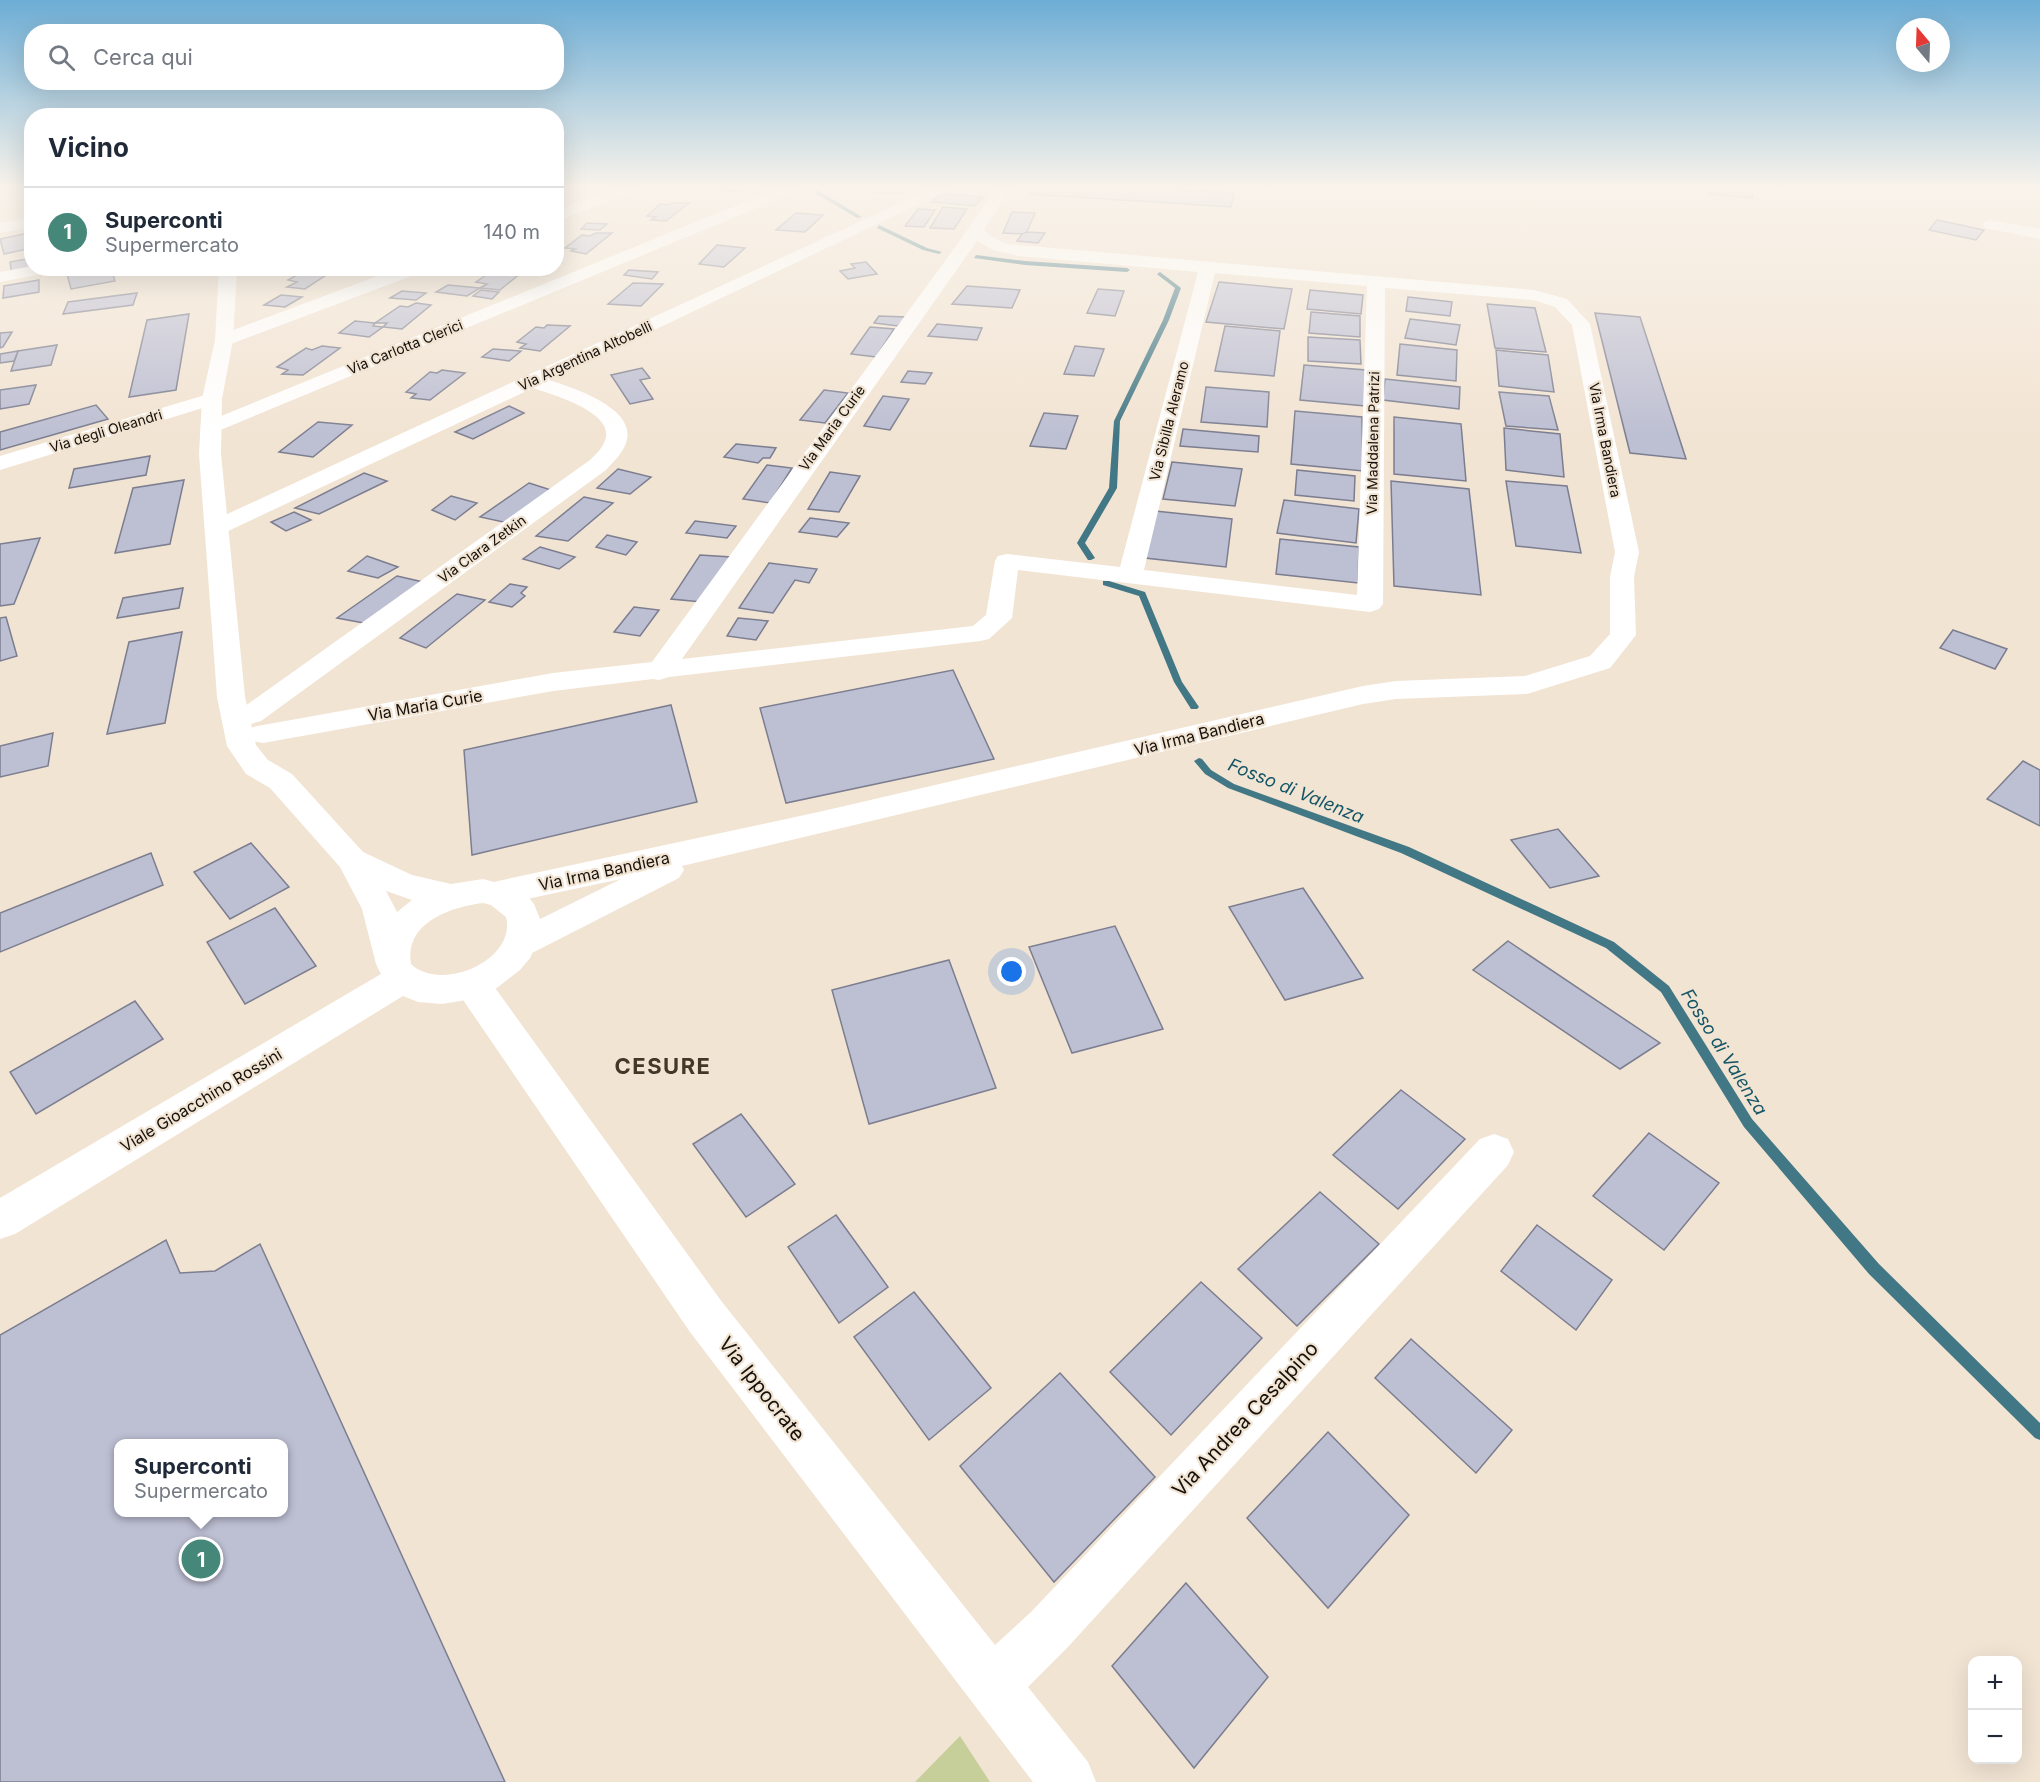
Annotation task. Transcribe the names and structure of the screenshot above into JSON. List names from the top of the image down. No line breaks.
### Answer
{"streets":{"street":["Via Carlotta Clerici","Via Argentina Altobelli","Via Sibilla Aleramo","Via Maria Curie","Via degli Oleandri","Via Irma Bandiera","Via Maddalena Patrizi","Via Clara Zetkin","Viale Gioacchino Rossini","Via Ippocrate","Via Andrea Cesalpino"]},"crossings":[["Via Argentina Altobelli","Via Clara Zetkin"],["Via Sibilla Aleramo","Via Maria Curie"],["Via Sibilla Aleramo","Via Maddalena Patrizi"],["Via Maria Curie","Via Maddalena Patrizi"],["Via Maria Curie","Via Clara Zetkin"],["Via Irma Bandiera","Via Maddalena Patrizi"],["Via Irma Bandiera","Viale Gioacchino Rossini"],["Via Irma Bandiera","Via Ippocrate"],["Viale Gioacchino Rossini","Via Ippocrate"],["Via Ippocrate","Via Andrea Cesalpino"]],"districts":["CESURE"],"water":["Fosso di Valenza"],"north":"top","page":{"search":"Cerca qui","heading":"Vicino","list":[{"mark":"1","name":"Superconti","note":"Supermercato","value":"140 m"}],"popup":["Superconti","Supermercato"],"pins":"1","map_buttons":["+","−"]}}
